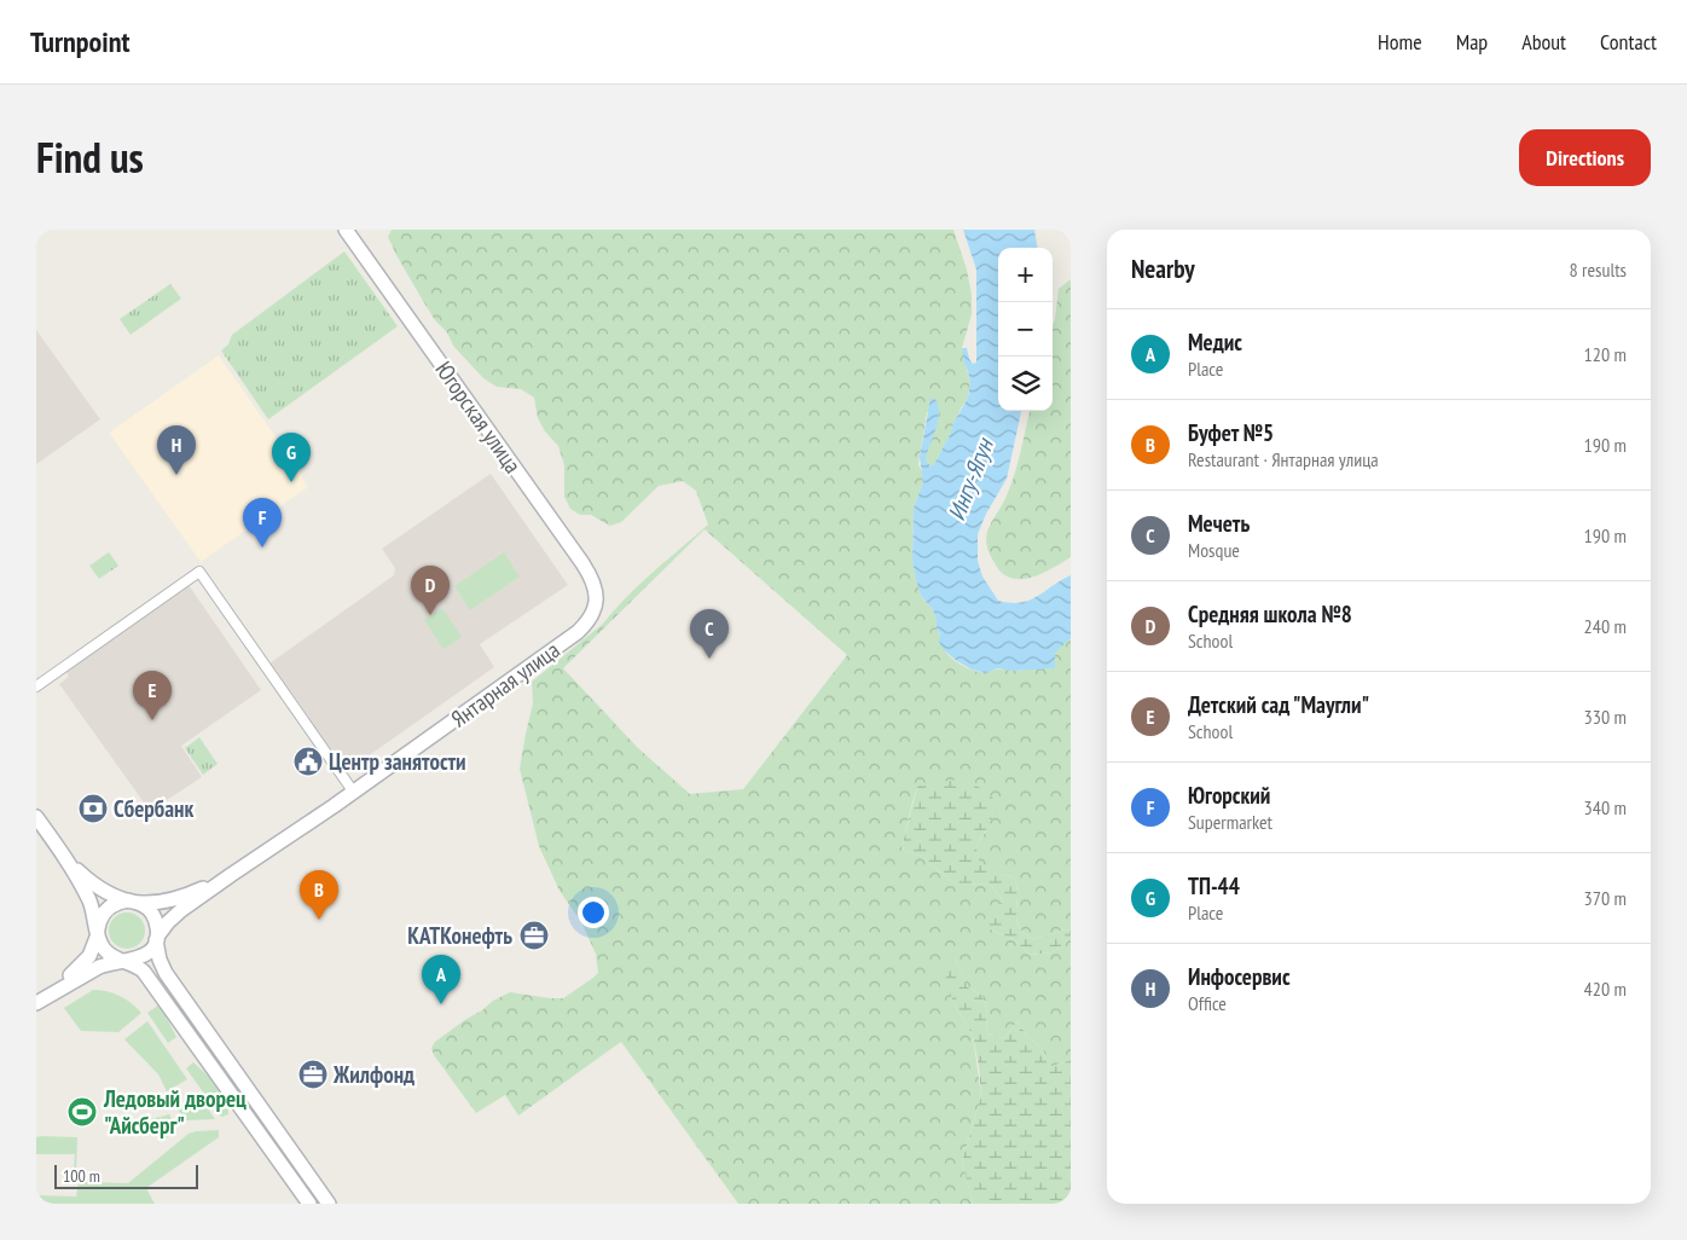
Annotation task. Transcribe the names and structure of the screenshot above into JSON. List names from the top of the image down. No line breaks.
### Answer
{"streets":{"street":["Югорская улица","Янтарная улица"]},"crossings":[["Югорская улица","Янтарная улица"]],"water":["Ингу-Ягун"],"places":{"public building":["Центр занятости"],"bank":["Сбербанк"],"office":["КАТКонефть","Жилфонд"],"sports":["Ледовый дворец \"Айсберг\""]},"scale_bar":"100 m","page":{"header":"Turnpoint","nav":["Home","Map","About","Contact"],"title":"Find us","buttons":"Directions","heading":["Nearby","8 results"],"map_buttons":["+","−"],"list":[{"mark":"A","name":"Медис","note":"Place","value":"120 m"},{"mark":"B","name":"Буфет №5","note":"Restaurant · Янтарная улица","value":"190 m"},{"mark":"C","name":"Мечеть","note":"Mosque","value":"190 m"},{"mark":"D","name":"Средняя школа №8","note":"School","value":"240 m"},{"mark":"E","name":"Детский сад \"Маугли\"","note":"School","value":"330 m"},{"mark":"F","name":"Югорский","note":"Supermarket","value":"340 m"},{"mark":"G","name":"ТП-44","note":"Place","value":"370 m"},{"mark":"H","name":"Инфосервис","note":"Office","value":"420 m"}],"pins":["H","G","F","D","C","E","B","A"],"scale":"100 m"}}
